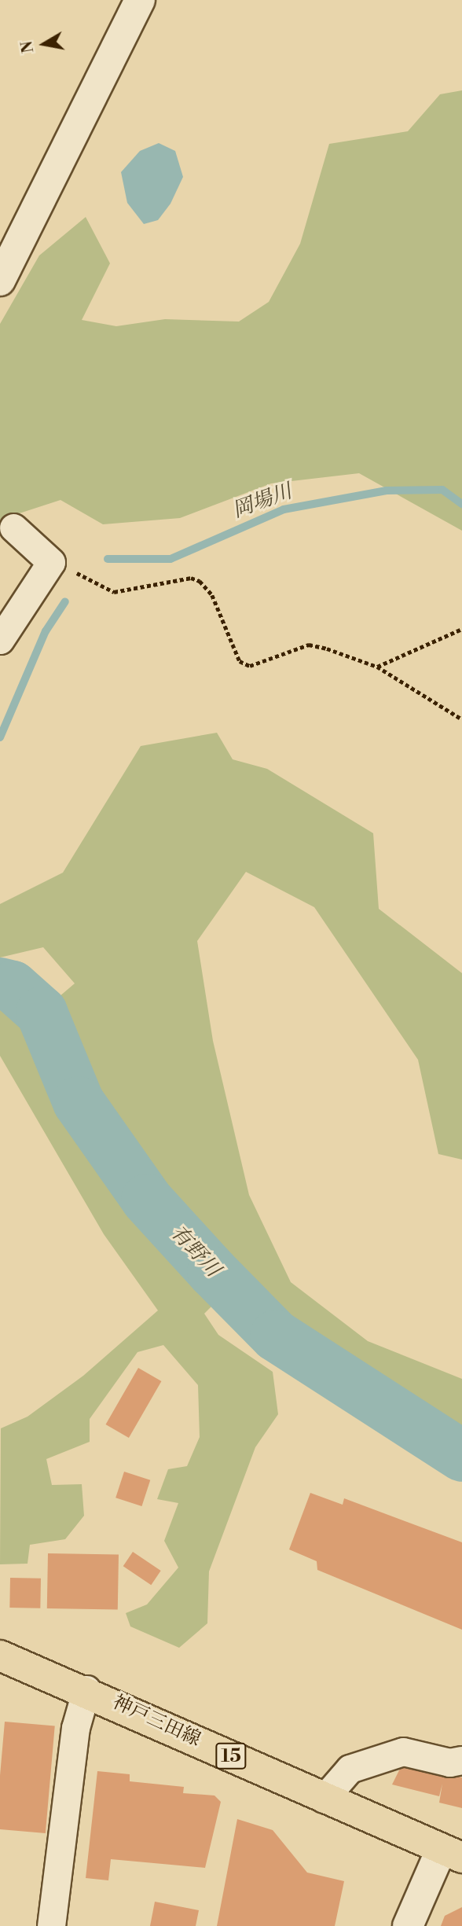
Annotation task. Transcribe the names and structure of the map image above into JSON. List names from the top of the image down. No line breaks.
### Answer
{"streets":{"main road":["神戸三田線","15"]},"water":["岡場川","有野川"],"north":"left"}
